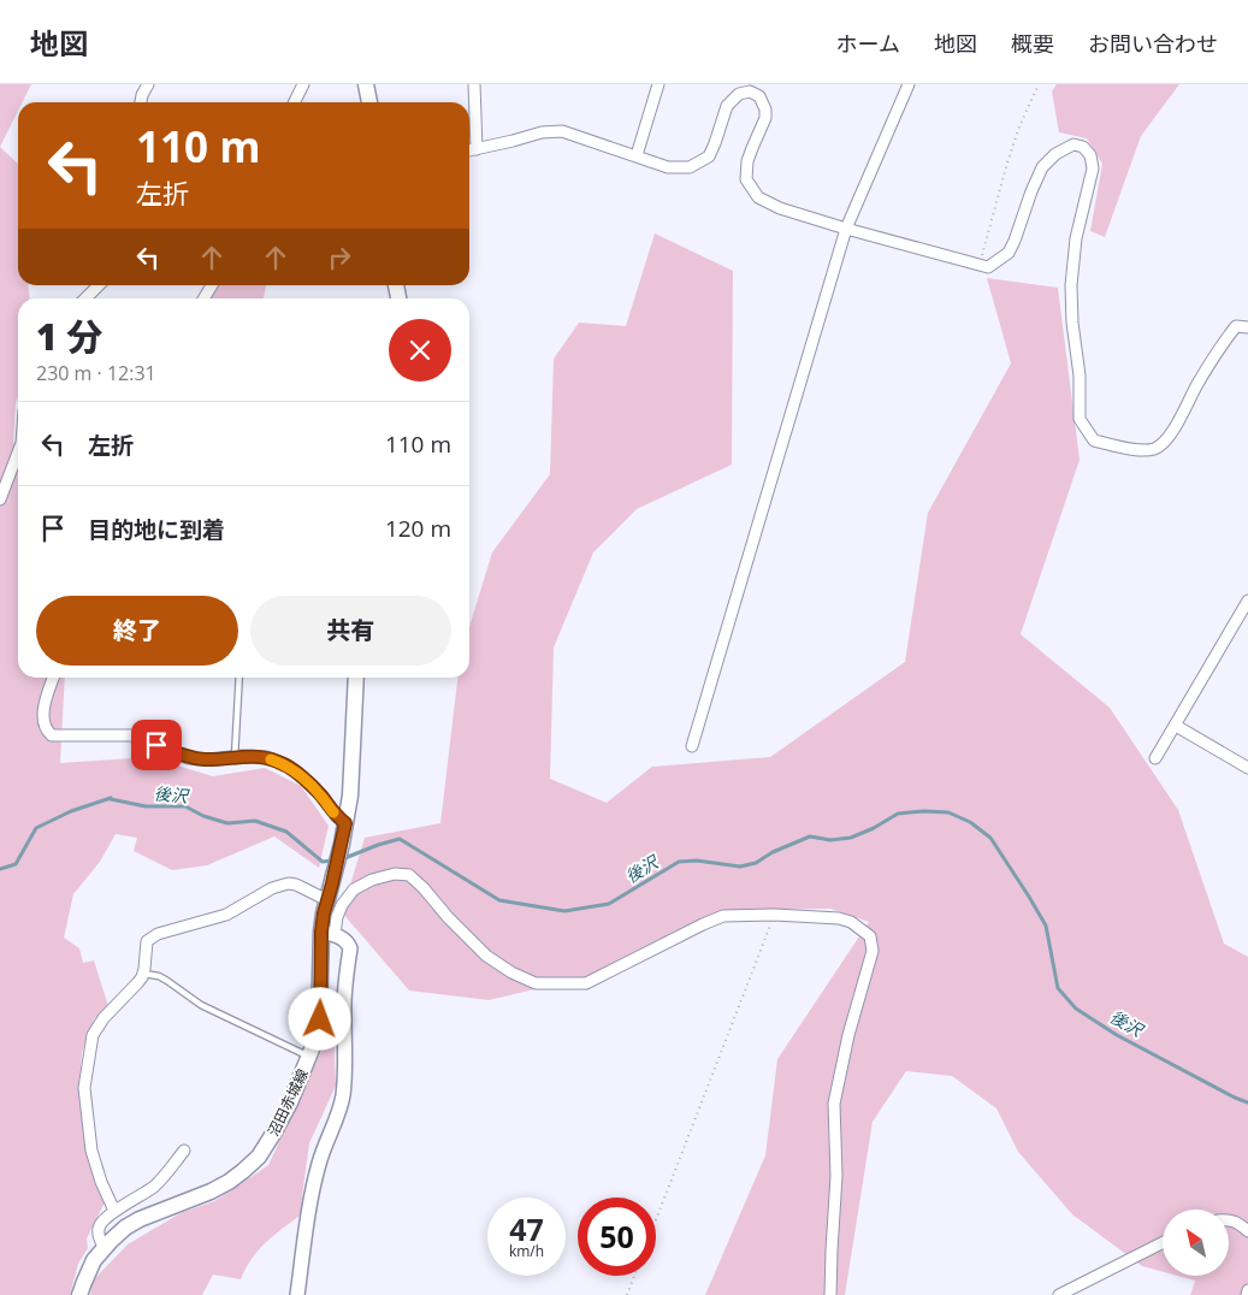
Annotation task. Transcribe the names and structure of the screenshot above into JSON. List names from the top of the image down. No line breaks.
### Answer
{"streets":{"main road":["沼田赤城線"]},"water":["後沢"],"north":"top left","page":{"header":"地図","nav":["ホーム","地図","概要","お問い合わせ"],"turn":["110 m","左折"],"heading":["1 分","230 m · 12:31"],"list":[{"name":"左折","value":"110 m"},{"name":"目的地に到着","value":"120 m"}],"buttons":["終了","共有"],"speed":"47 km/h","limit":"50"}}
